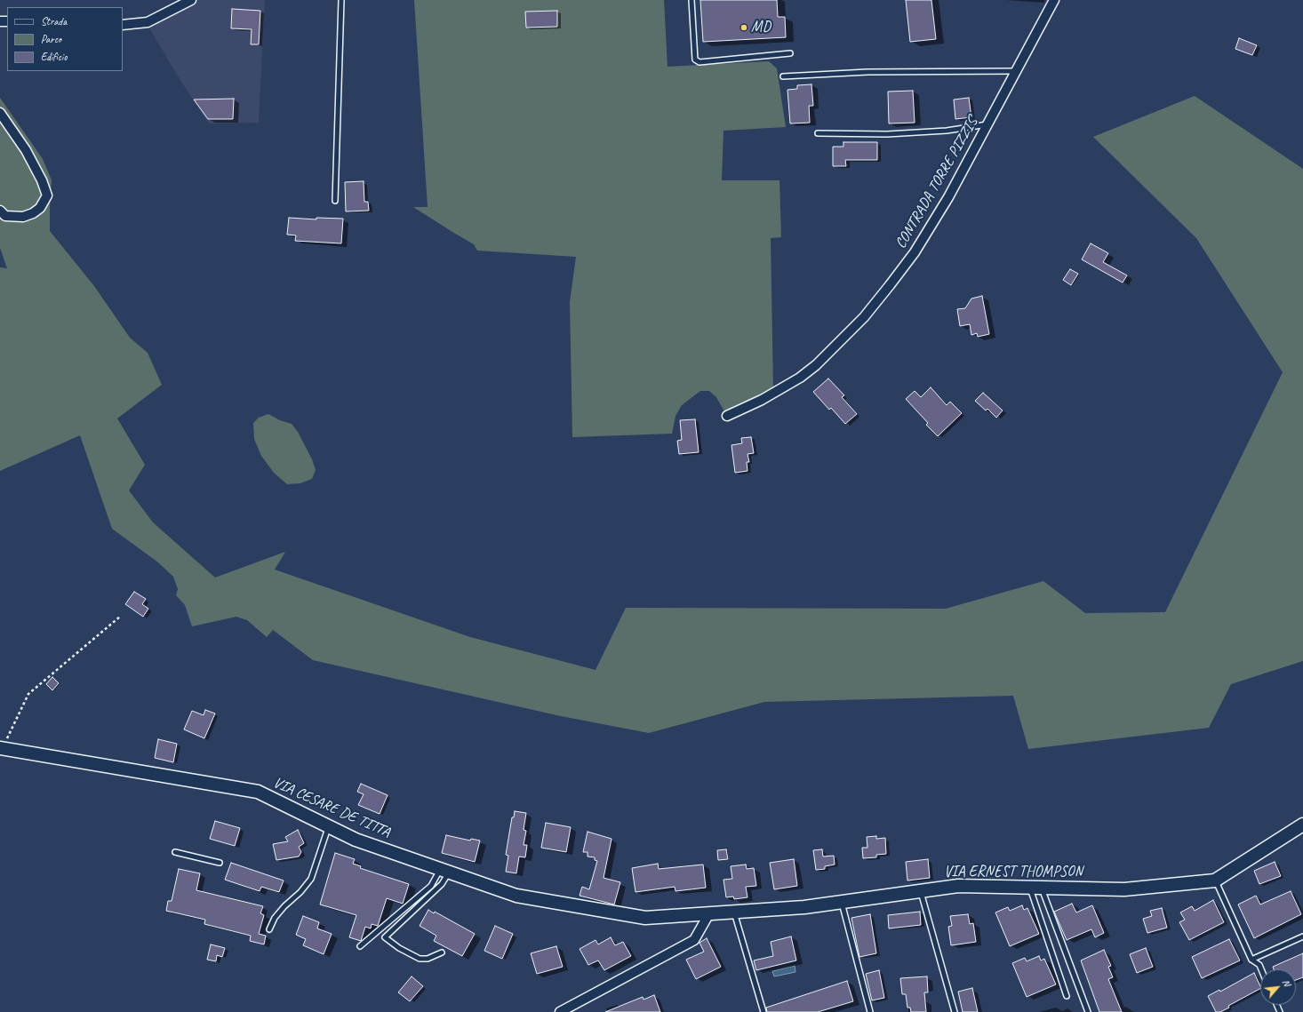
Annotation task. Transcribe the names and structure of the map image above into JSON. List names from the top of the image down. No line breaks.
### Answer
{"streets":{"street":["CONTRADA TORRE PIZZIS","VIA CESARE DE TITTA","VIA ERNEST THOMPSON"]},"crossings":[["VIA CESARE DE TITTA","VIA ERNEST THOMPSON"]],"places":["MD"],"legend":["Strada","Parco","Edificio"],"north":"top right"}
